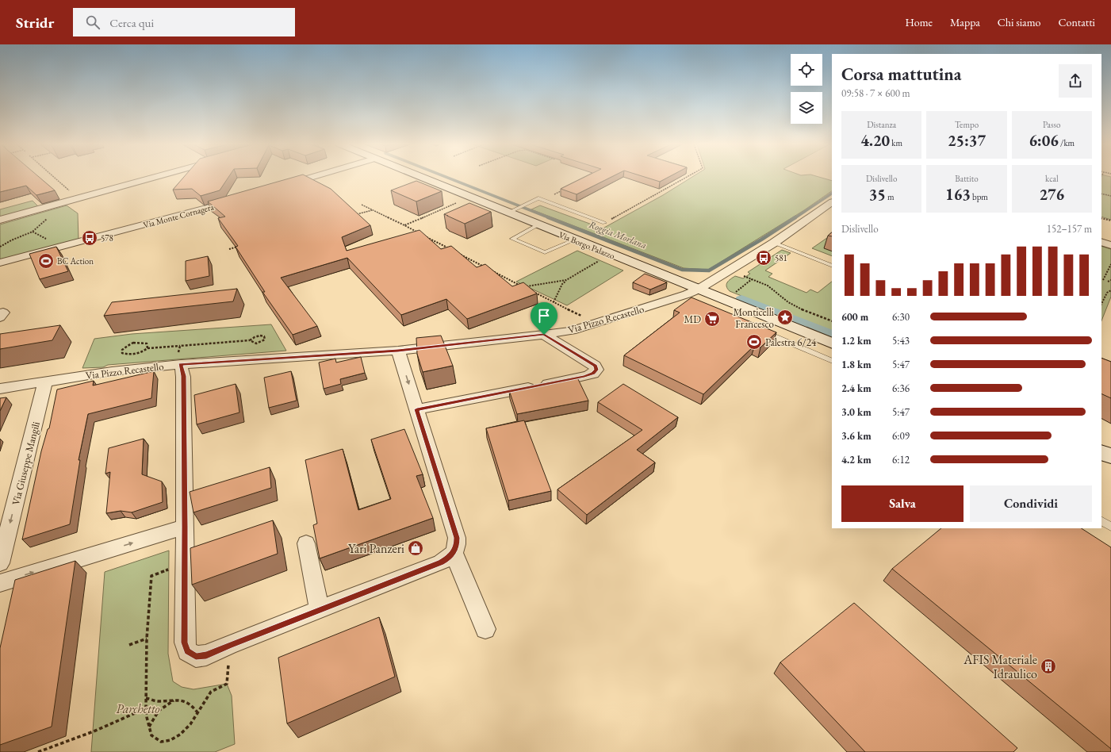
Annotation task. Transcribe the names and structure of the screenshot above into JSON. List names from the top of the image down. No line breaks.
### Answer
{"streets":{"main road":["Via Borgo Palazzo"],"street":["Via Monte Cornagera","Via Pizzo Recastello","Via Giuseppe Mangili"]},"crossings":[["Via Borgo Palazzo","Via Pizzo Recastello"],["Via Pizzo Recastello","Via Giuseppe Mangili"]],"one_way":["Via Giuseppe Mangili"],"water":["Roggia Morlana"],"parks":["Parchetto"],"places":{"bus stop":["578","581"],"sports":["BC Action","Palestra 6/24"],"place":["Monticelli Francesco"],"supermarket":["MD"],"shop":["Yari Panzeri"],"building":["AFIS Materiale Idraulico"]},"page":{"header":"Stridr","search":"Cerca qui","nav":["Home","Mappa","Chi siamo","Contatti"],"heading":["Corsa mattutina","09:58 · 7 × 600 m"],"stats":[["Distanza","4.20 km"],["Tempo","25:37"],["Passo","6:06 /km"],["Dislivello","35 m"],["Battito","163 bpm"],["kcal","276"]],"chart":["Dislivello","152–157 m"],"list":[{"name":"600 m","note":"6:30"},{"name":"1.2 km","note":"5:43"},{"name":"1.8 km","note":"5:47"},{"name":"2.4 km","note":"6:36"},{"name":"3.0 km","note":"5:47"},{"name":"3.6 km","note":"6:09"},{"name":"4.2 km","note":"6:12"}],"buttons":["Salva","Condividi"]}}
